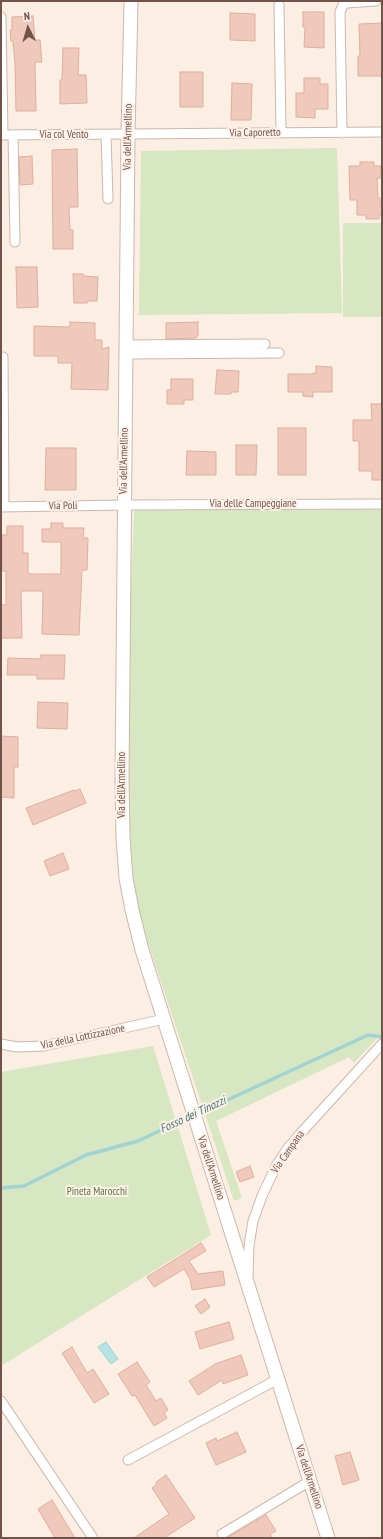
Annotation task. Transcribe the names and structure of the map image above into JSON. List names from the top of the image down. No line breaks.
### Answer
{"streets":{"street":["Via Caporetto","Via col Vento","Via dell'Armellino","Via delle Campeggiane","Via Poli","Via della Lottizzazione","Via Campana"]},"crossings":[["Via Caporetto","Via col Vento"],["Via Caporetto","Via dell'Armellino"],["Via col Vento","Via dell'Armellino"],["Via dell'Armellino","Via delle Campeggiane"],["Via dell'Armellino","Via Poli"],["Via dell'Armellino","Via della Lottizzazione"],["Via dell'Armellino","Via Campana"],["Via delle Campeggiane","Via Poli"]],"water":["Fosso dei Tinozzi"],"parks":["Pineta Marocchi"],"north":"top"}
